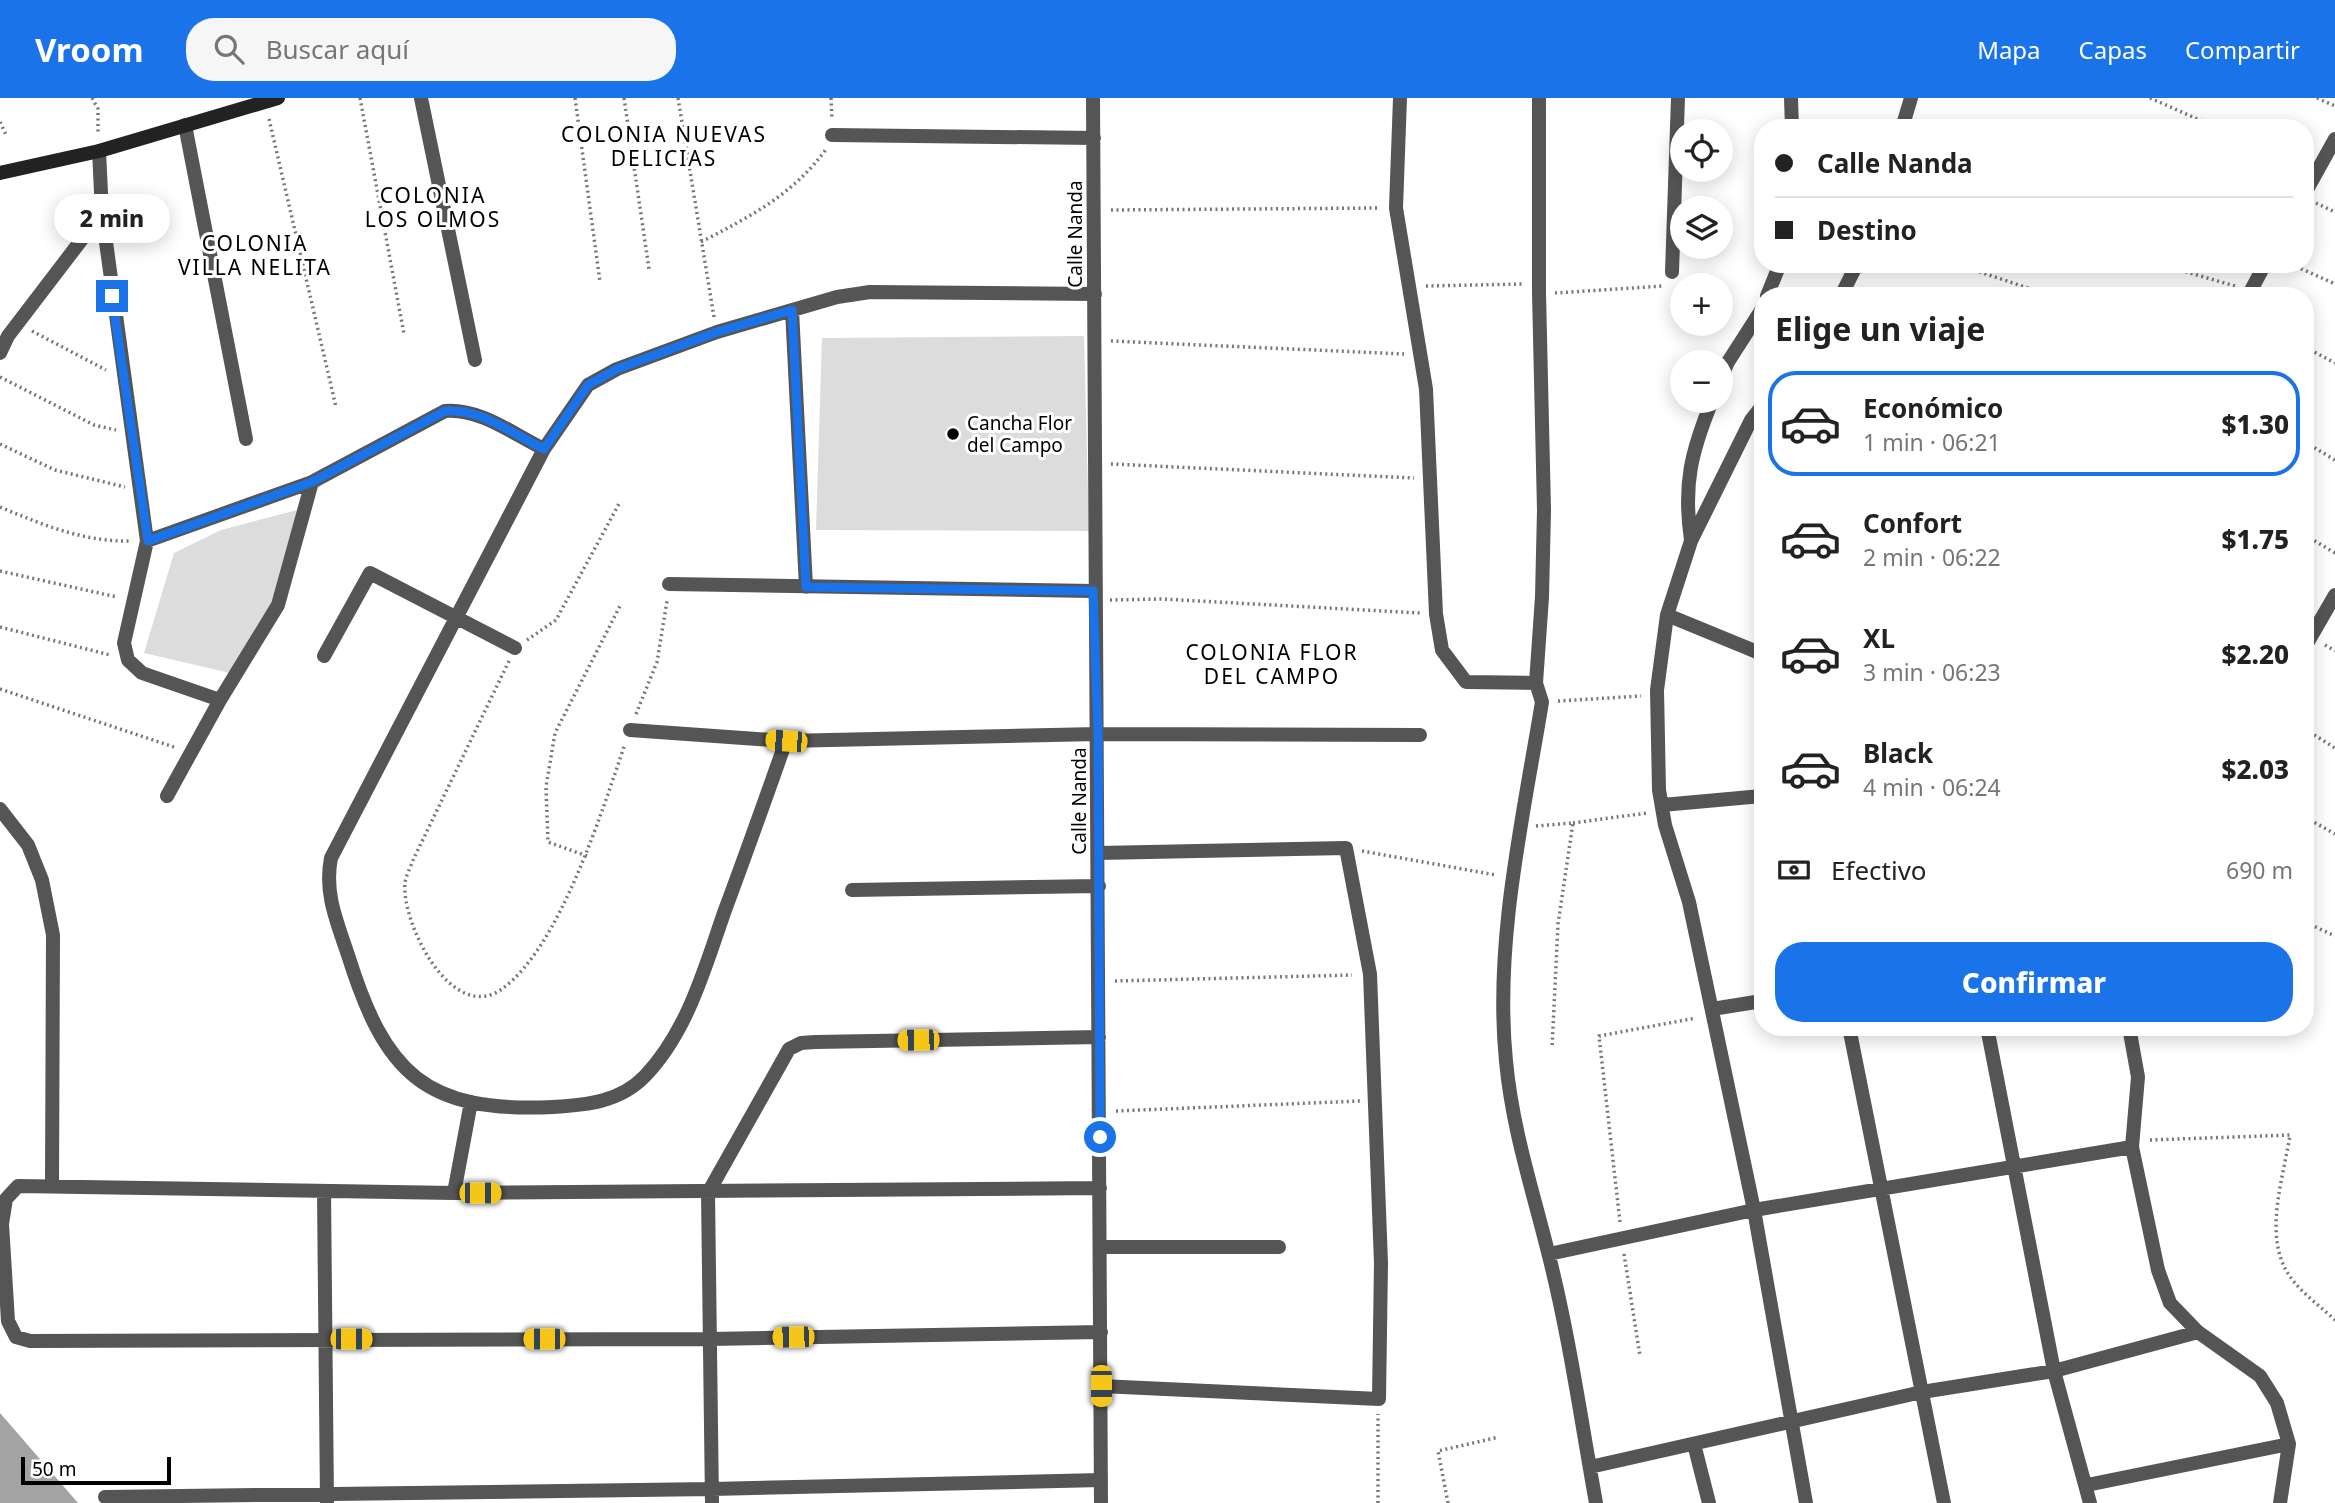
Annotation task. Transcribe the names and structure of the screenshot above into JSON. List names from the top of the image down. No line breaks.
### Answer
{"streets":{"street":["Calle Nanda"]},"districts":["COLONIA NUEVAS DELICIAS","COLONIA LOS OLMOS","COLONIA VILLA NELITA","COLONIA FLOR DEL CAMPO"],"places":["Cancha Flor del Campo"],"scale_bar":"50 m","page":{"header":"Vroom","search":"Buscar aquí","nav":["Mapa","Capas","Compartir"],"map_buttons":["+","−"],"banner":["Calle Nanda","Destino"],"bubble":"2 min","heading":"Elige un viaje","list":[{"name":"Económico","note":"1 min · 06:21","value":"$1.30"},{"name":"Confort","note":"2 min · 06:22","value":"$1.75"},{"name":"XL","note":"3 min · 06:23","value":"$2.20"},{"name":"Black","note":"4 min · 06:24","value":"$2.03"}],"pay":["Efectivo","690 m"],"buttons":"Confirmar","scale":"50 m"}}
